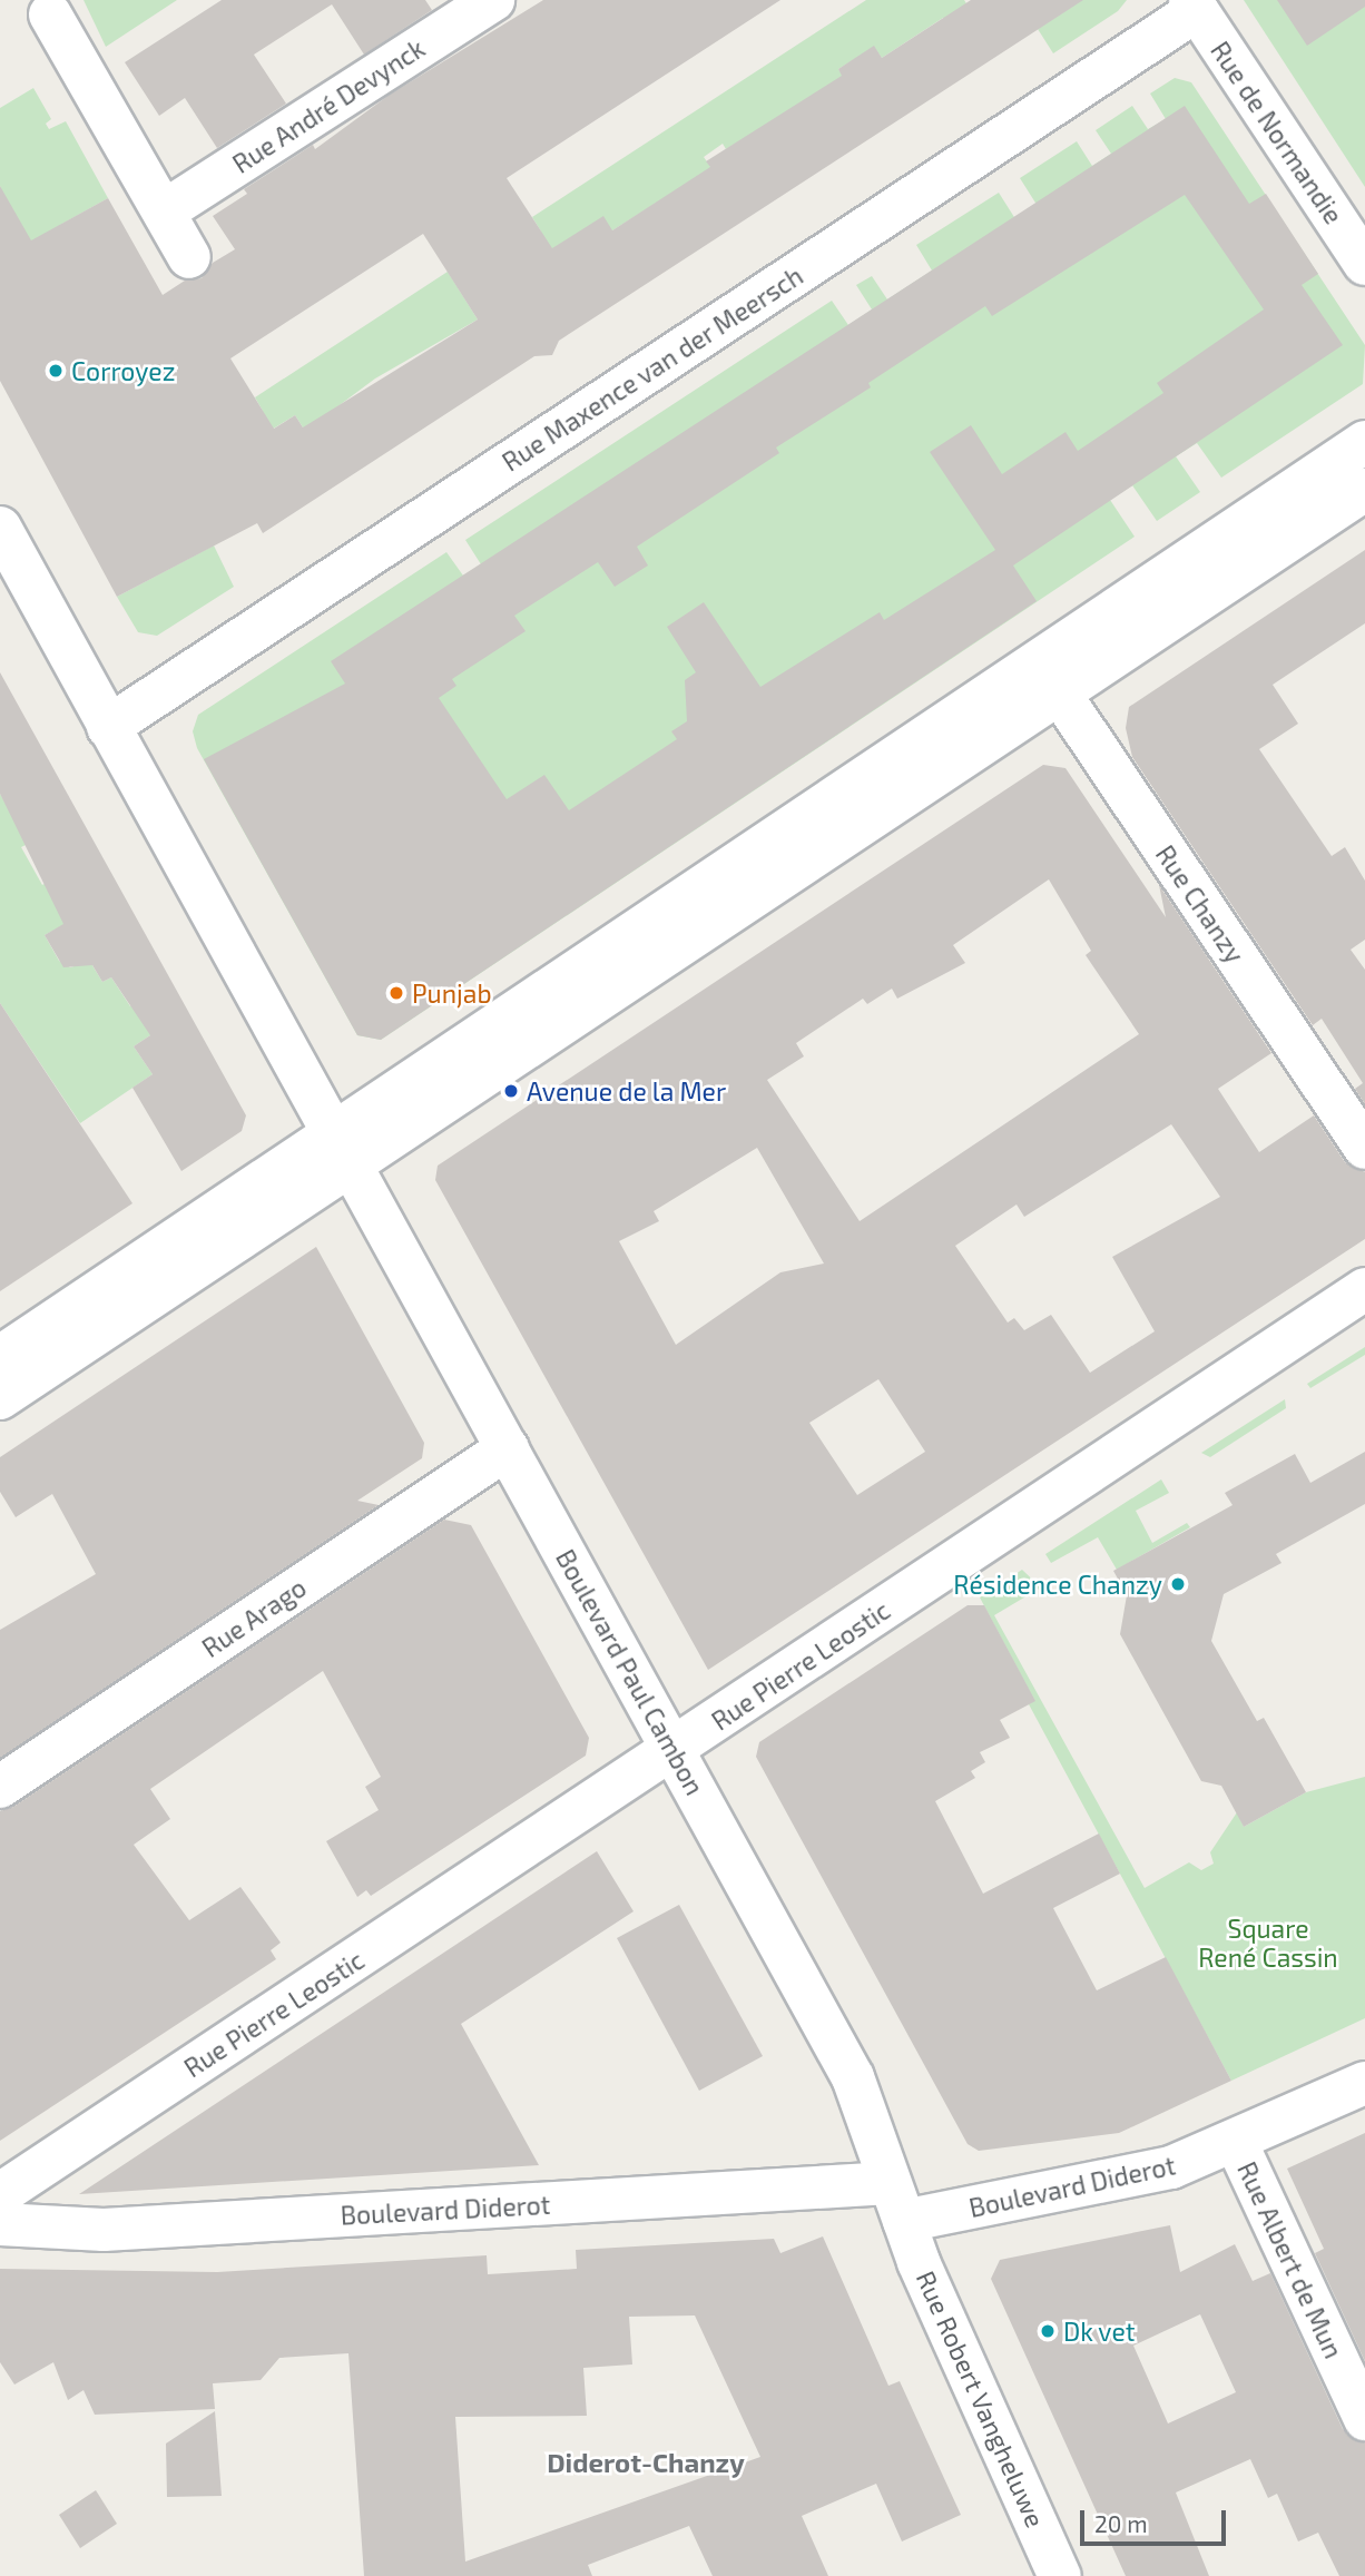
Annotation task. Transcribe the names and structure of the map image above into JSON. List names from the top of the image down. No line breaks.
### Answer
{"streets":{"street":["Rue André Devynck","Rue de Normandie","Rue Maxence van der Meersch","Rue Chanzy","Rue Arago","Rue Pierre Leostic","Boulevard Paul Cambon","Boulevard Diderot","Rue Albert de Mun","Rue Robert Vangheluwe"]},"crossings":[["Rue de Normandie","Rue Maxence van der Meersch"],["Rue Arago","Boulevard Paul Cambon"],["Rue Pierre Leostic","Boulevard Paul Cambon"],["Boulevard Paul Cambon","Boulevard Diderot"],["Boulevard Paul Cambon","Rue Robert Vangheluwe"],["Boulevard Diderot","Rue Albert de Mun"],["Boulevard Diderot","Rue Robert Vangheluwe"]],"districts":["Diderot-Chanzy"],"parks":["Square René Cassin"],"places":["Corroyez","Punjab","Avenue de la Mer","Résidence Chanzy","Dk vet"],"scale_bar":"20 m"}
